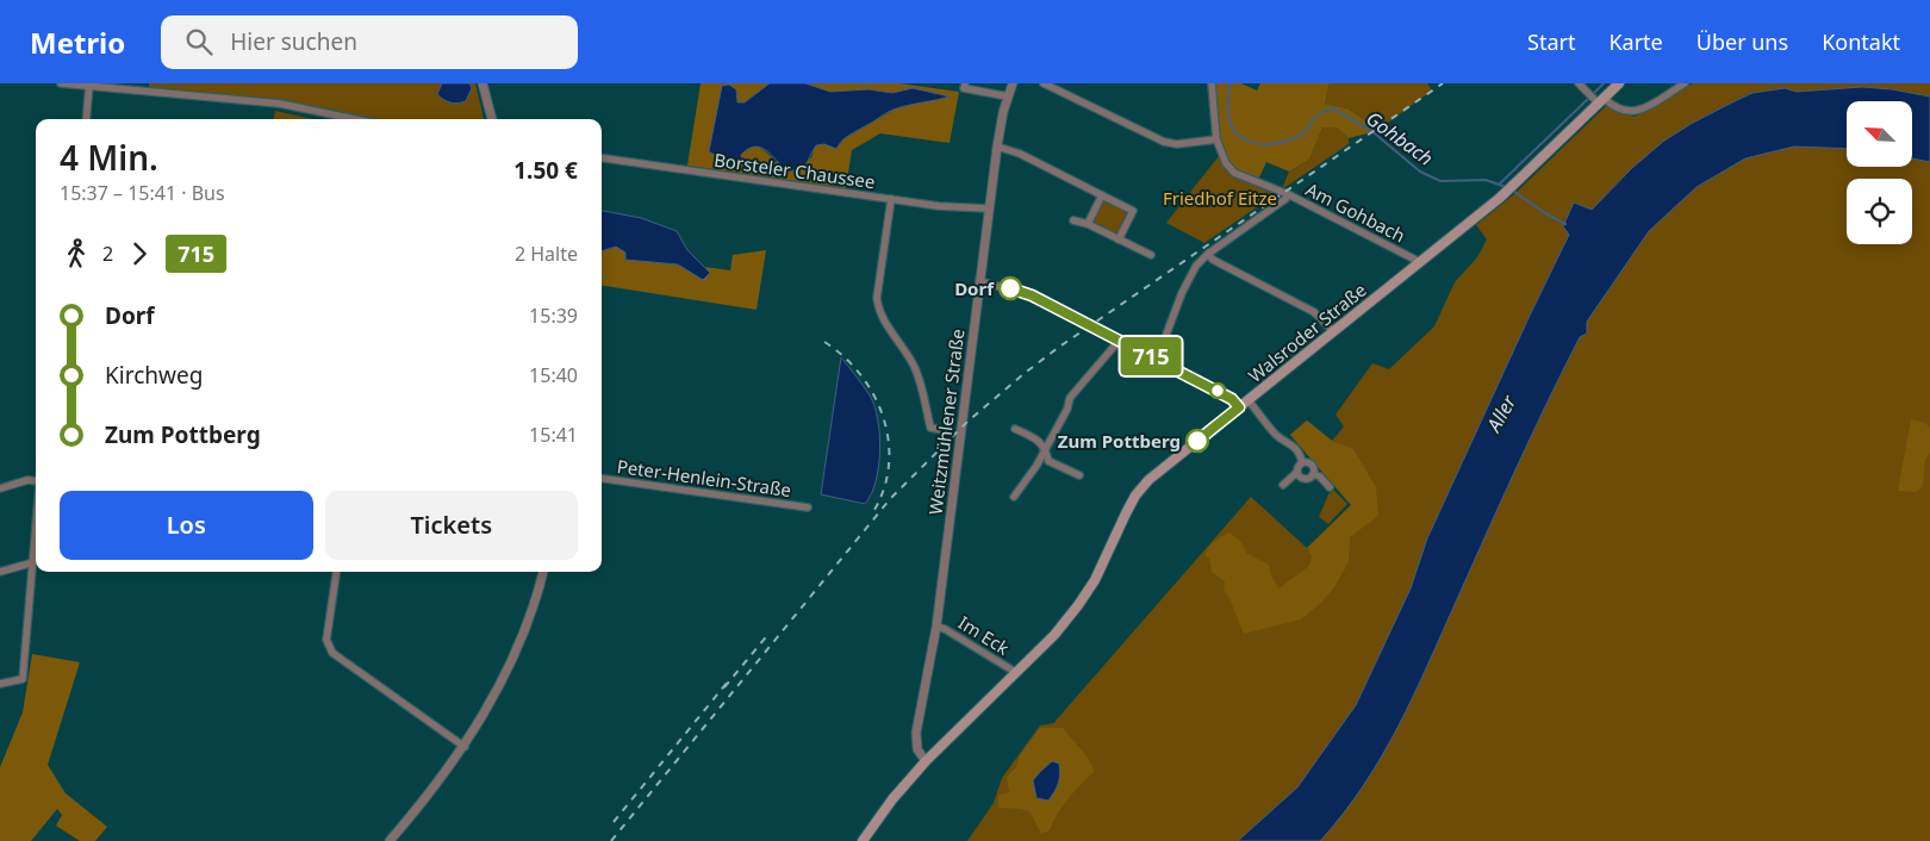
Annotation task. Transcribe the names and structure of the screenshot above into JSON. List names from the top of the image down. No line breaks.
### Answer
{"streets":{"main road":["Walsroder Straße"],"street":["Borsteler Chaussee","Am Gohbach","Weitzmühlener Straße","Peter-Henlein-Straße","Im Eck"]},"crossings":[["Borsteler Chaussee","Weitzmühlener Straße"],["Am Gohbach","Walsroder Straße"],["Walsroder Straße","Weitzmühlener Straße"],["Walsroder Straße","Im Eck"],["Weitzmühlener Straße","Im Eck"]],"water":["Gohbach","Aller"],"parks":["Friedhof Eitze"],"places":["Dorf","Zum Pottberg"],"lines":["bus line 715"],"north":"top left","page":{"header":"Metrio","search":"Hier suchen","nav":["Start","Karte","Über uns","Kontakt"],"on_map":"715","heading":["4 Min.","15:37 – 15:41 · Bus","1.50 €"],"legs":["2","715","2 Halte"],"list":[{"name":"Dorf","value":"15:39"},{"name":"Kirchweg","value":"15:40"},{"name":"Zum Pottberg","value":"15:41"}],"buttons":["Los","Tickets"]}}
